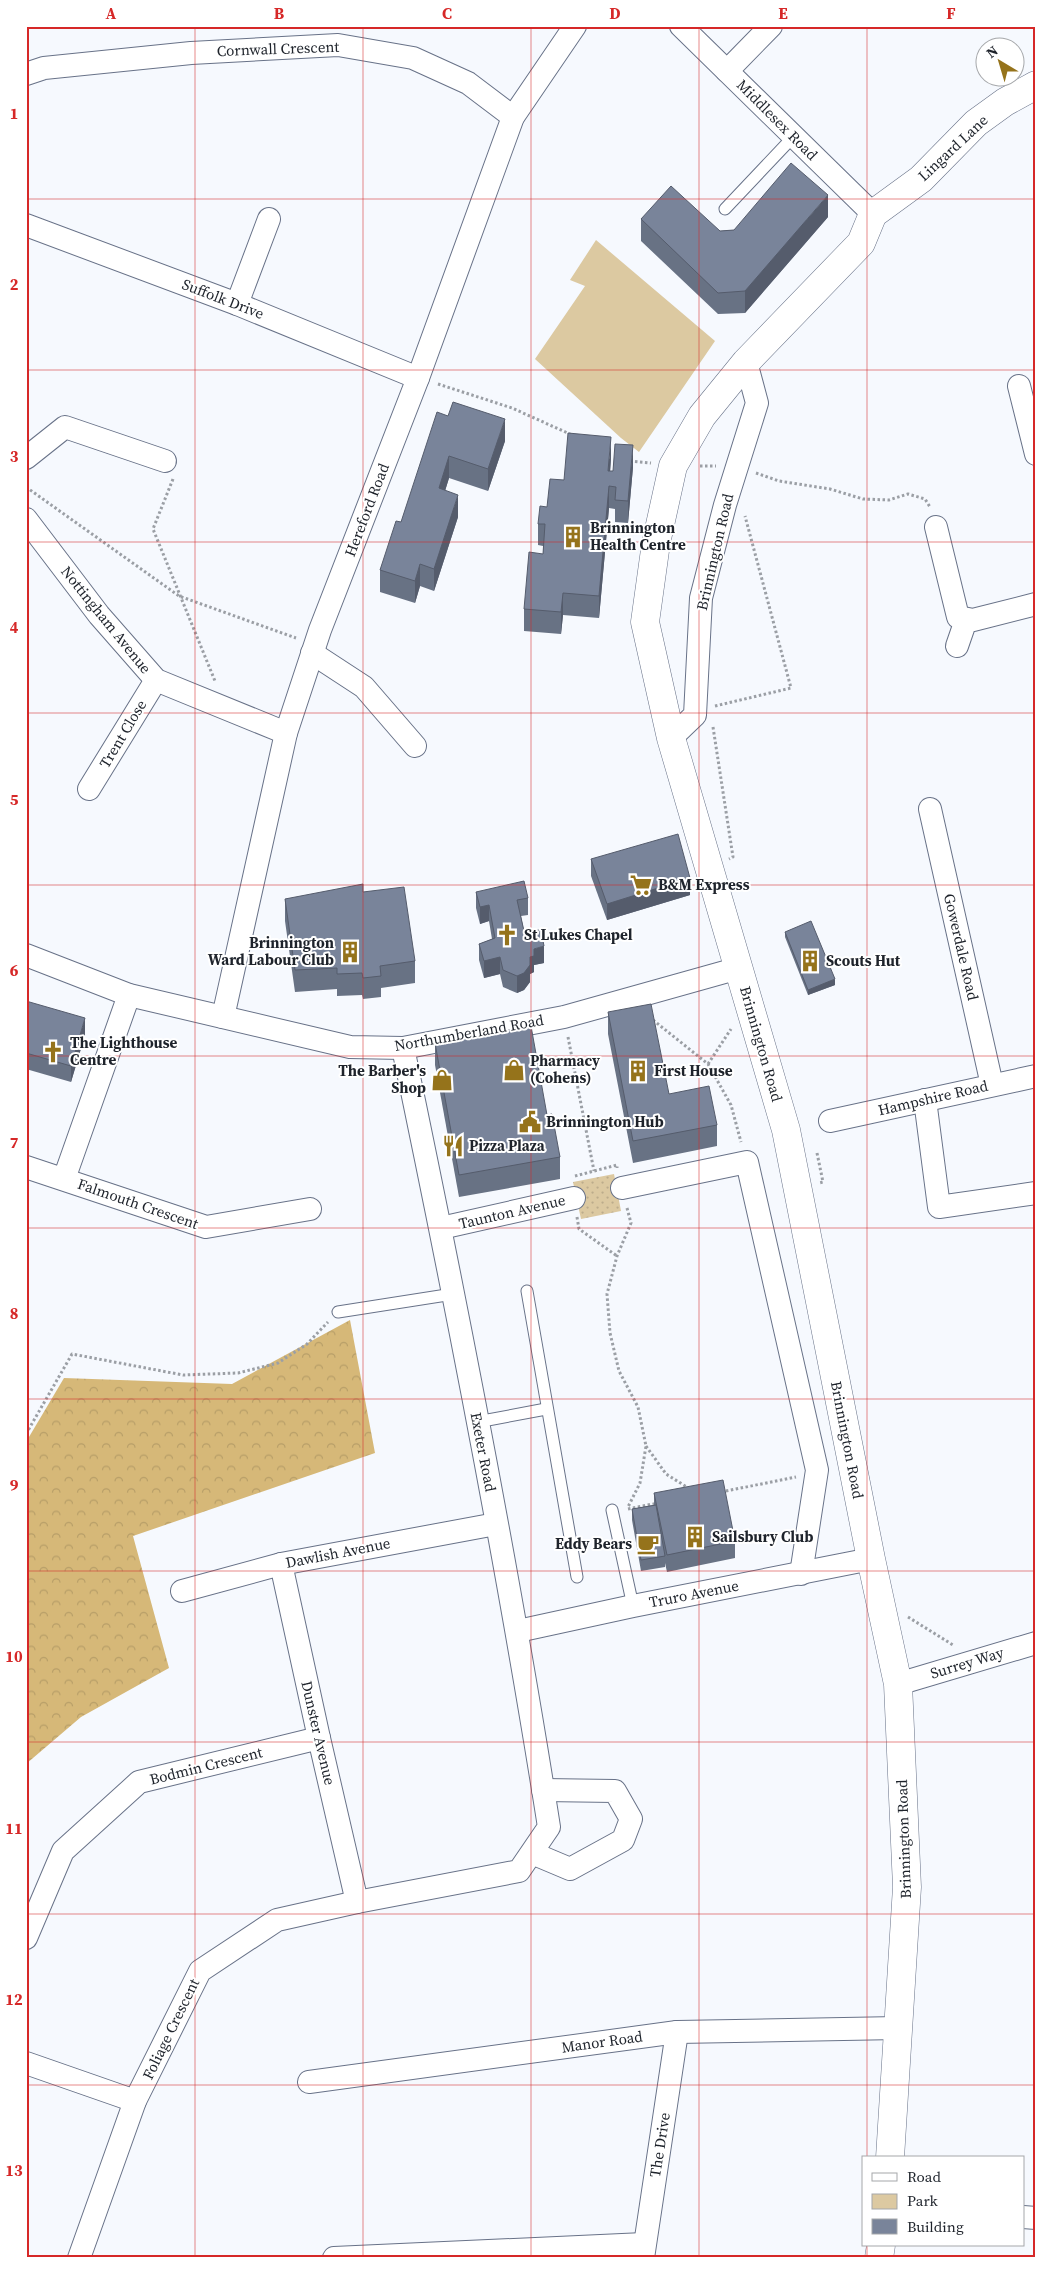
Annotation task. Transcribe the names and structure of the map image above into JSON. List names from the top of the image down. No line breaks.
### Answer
{"streets":{"street":["Cornwall Crescent","Middlesex Road","Lingard Lane","Suffolk Drive","Hereford Road","Brinnington Road","Nottingham Avenue","Trent Close","Gowerdale Road","Northumberland Road","Hampshire Road","Falmouth Crescent","Taunton Avenue","Exeter Road","Dawlish Avenue","Truro Avenue","Surrey Way","Dunster Avenue","Bodmin Crescent","Foliage Crescent","Manor Road","The Drive"]},"crossings":[["Cornwall Crescent","Hereford Road"],["Middlesex Road","Lingard Lane"],["Middlesex Road","Brinnington Road"],["Lingard Lane","Brinnington Road"],["Suffolk Drive","Hereford Road"],["Hereford Road","Nottingham Avenue"],["Hereford Road","Northumberland Road"],["Brinnington Road","Northumberland Road"],["Brinnington Road","Truro Avenue"],["Brinnington Road","Surrey Way"],["Brinnington Road","Manor Road"],["Nottingham Avenue","Trent Close"],["Gowerdale Road","Hampshire Road"],["Northumberland Road","Exeter Road"],["Taunton Avenue","Exeter Road"],["Exeter Road","Dawlish Avenue"],["Exeter Road","Truro Avenue"],["Exeter Road","Foliage Crescent"],["Dawlish Avenue","Dunster Avenue"],["Dunster Avenue","Bodmin Crescent"],["Dunster Avenue","Foliage Crescent"],["Manor Road","The Drive"]],"places":{"building":["Brinnington Health Centre","Brinnington Ward Labour Club","Scouts Hut","First House","Sailsbury Club"],"supermarket":["B&M Express"],"church":["St Lukes Chapel","The Lighthouse Centre"],"shop":["Pharmacy (Cohens)","The Barber's Shop"],"public building":["Brinnington Hub"],"restaurant":["Pizza Plaza"],"cafe":["Eddy Bears"]},"legend":["Road","Park","Building"],"north":"top left","grid":{"columns":["A","B","C","D","E","F"],"rows":["1","2","3","4","5","6","7","8","9","10","11","12","13"]}}
